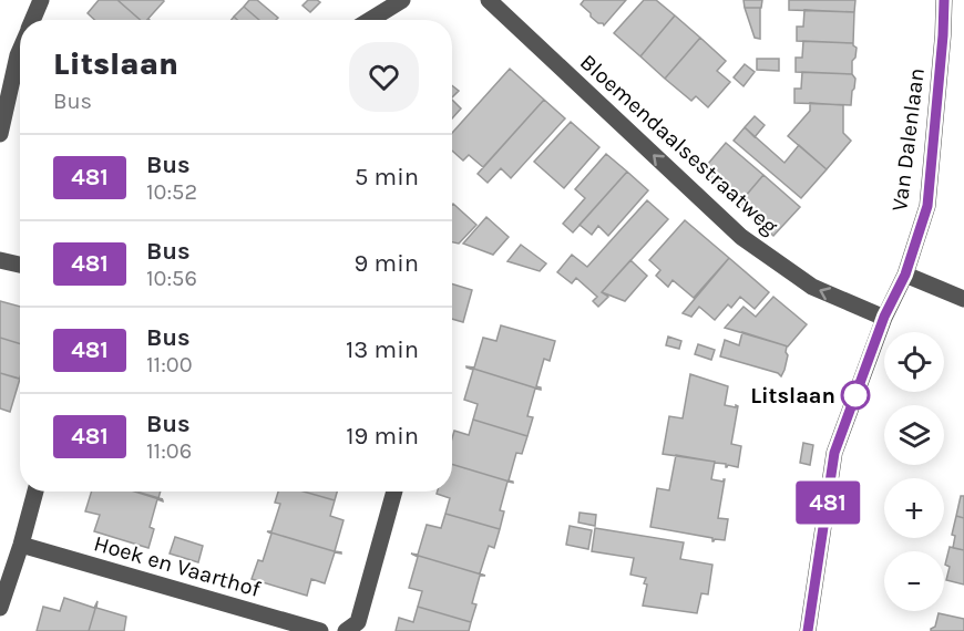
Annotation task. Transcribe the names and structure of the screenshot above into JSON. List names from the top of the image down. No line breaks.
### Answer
{"streets":{"street":["Van Dalenlaan","Bloemendaalsestraatweg","Hoek en Vaarthof"]},"crossings":[["Van Dalenlaan","Bloemendaalsestraatweg"]],"one_way":["Bloemendaalsestraatweg"],"places":["Litslaan"],"lines":["bus line 481"],"page":{"on_map":"481","heading":["Litslaan","Bus"],"list":[{"mark":"481","name":"Bus","note":"10:52","value":"5 min"},{"mark":"481","name":"Bus","note":"10:56","value":"9 min"},{"mark":"481","name":"Bus","note":"11:00","value":"13 min"},{"mark":"481","name":"Bus","note":"11:06","value":"19 min"}],"map_buttons":["+","−"]}}
